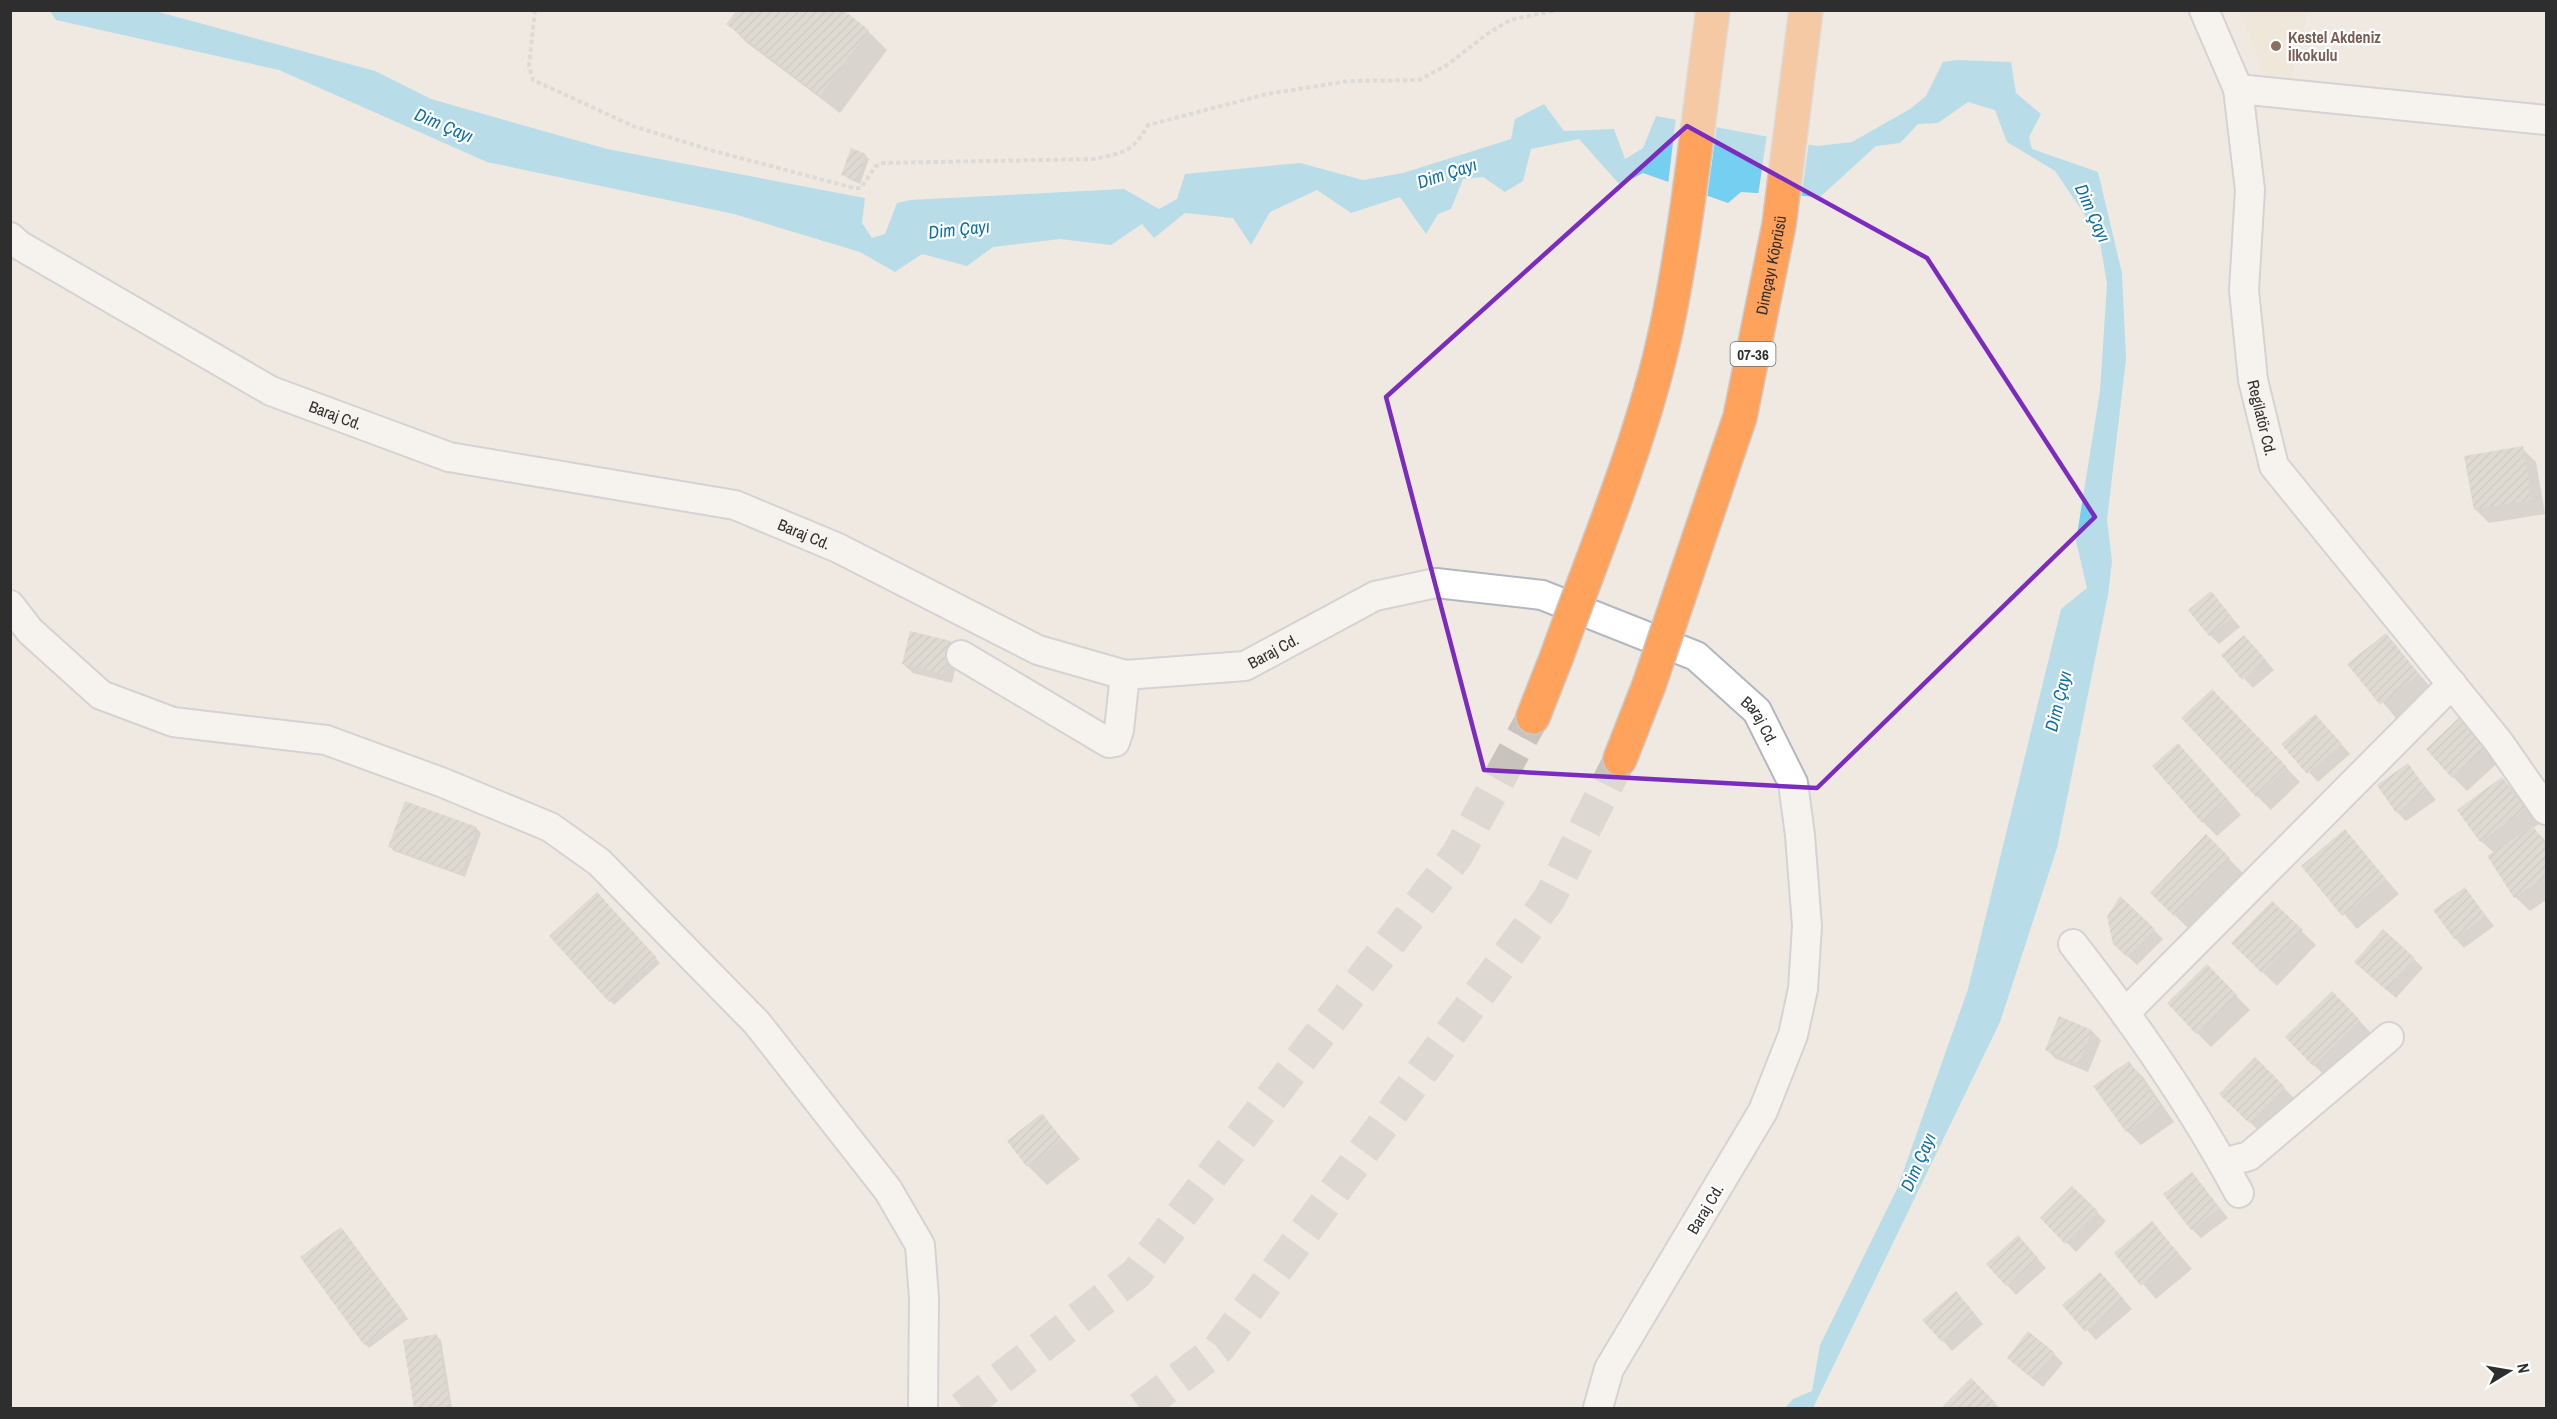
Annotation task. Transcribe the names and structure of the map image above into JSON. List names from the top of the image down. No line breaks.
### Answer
{"streets":{"highway":["Dimçayı Köprüsü","07-36"],"street":["Baraj Cd.","Regilatör Cd."]},"water":["Dim Çayı"],"places":["Kestel Akdeniz İlkokulu"],"north":"right"}
